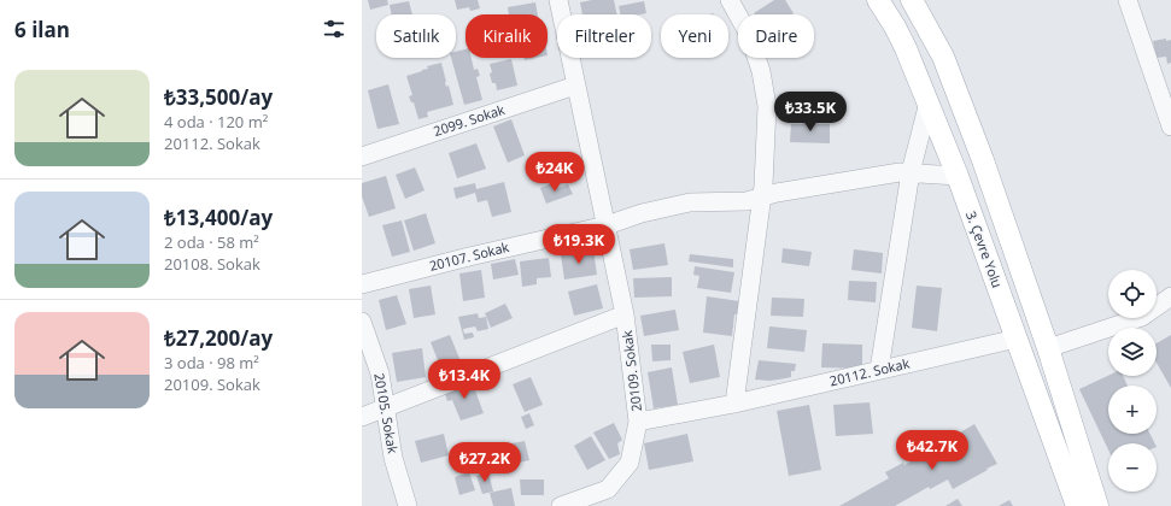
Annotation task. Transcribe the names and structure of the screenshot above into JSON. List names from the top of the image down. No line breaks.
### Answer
{"streets":{"main road":["3. Çevre Yolu"],"street":["2099. Sokak","20107. Sokak","20109. Sokak","20112. Sokak","20105. Sokak"]},"crossings":[["2099. Sokak","20109. Sokak"],["3. Çevre Yolu","20107. Sokak"],["3. Çevre Yolu","20112. Sokak"],["20107. Sokak","20109. Sokak"],["20109. Sokak","20112. Sokak"]],"page":{"heading":"6 ilan","chip":["Satılık","Kiralık","Filtreler","Yeni","Daire"],"list":[{"name":"₺33,500/ay","note":"4 oda · 120 m² · 20112. Sokak"},{"name":"₺13,400/ay","note":"2 oda · 58 m² · 20108. Sokak"},{"name":"₺27,200/ay","note":"3 oda · 98 m² · 20109. Sokak"}],"price":["₺33.5K","₺24K","₺19.3K","₺13.4K","₺42.7K","₺27.2K"],"map_buttons":["+","−"]}}
